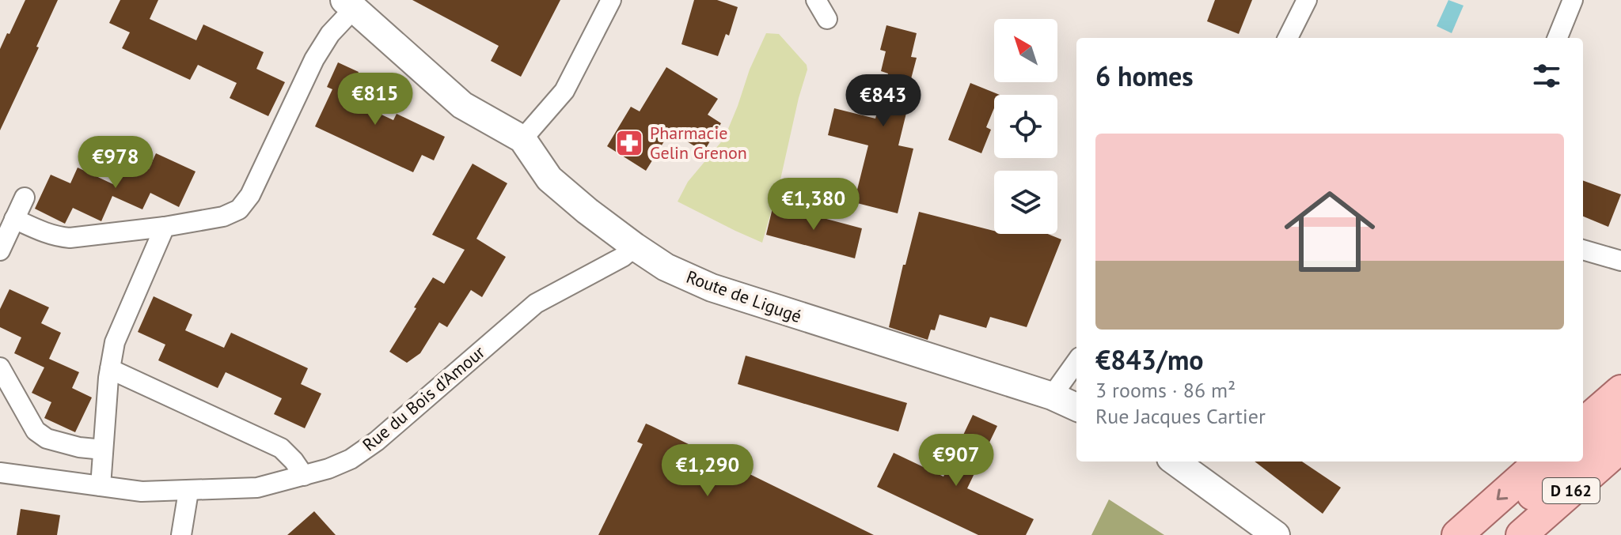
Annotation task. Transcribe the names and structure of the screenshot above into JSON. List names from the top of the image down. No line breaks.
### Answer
{"streets":{"main road":["D 162"],"street":["Route de Ligugé","Rue du Bois d'Amour"]},"crossings":[["Route de Ligugé","Rue du Bois d'Amour"]],"places":{"pharmacy":["Pharmacie Gelin Grenon"]},"north":"top left","page":{"heading":"6 homes","price":["€815","€843","€978","€1,380","€907","€1,290"],"list":[{"name":"€843/mo","note":"3 rooms · 86 m² · Rue Jacques Cartier"}]}}
